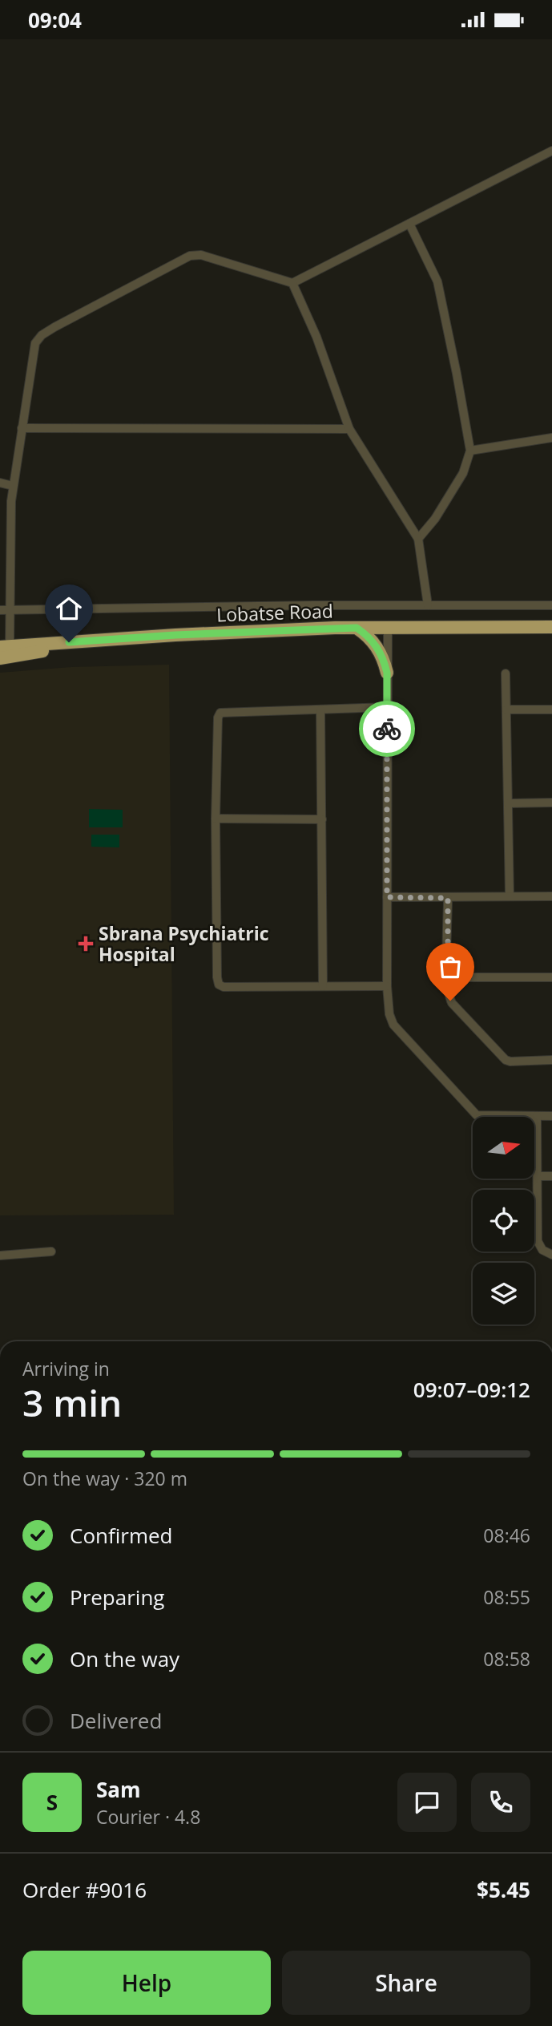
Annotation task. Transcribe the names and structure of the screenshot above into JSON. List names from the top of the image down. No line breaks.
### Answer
{"streets":{"highway":["Lobatse Road"]},"places":{"health":["Sbrana Psychiatric Hospital"]},"north":"right","page":{"status":"09:04","heading":["3 min","Arriving in","09:07–09:12"],"panel":["Sam","Courier · 4.8","Order #9016","$5.45"],"bar":"On the way · 320 m","list":[["Confirmed","08:46"],["Preparing","08:55"],["On the way","08:58"],"Delivered"],"round":"S","buttons":["Help","Share"]}}
